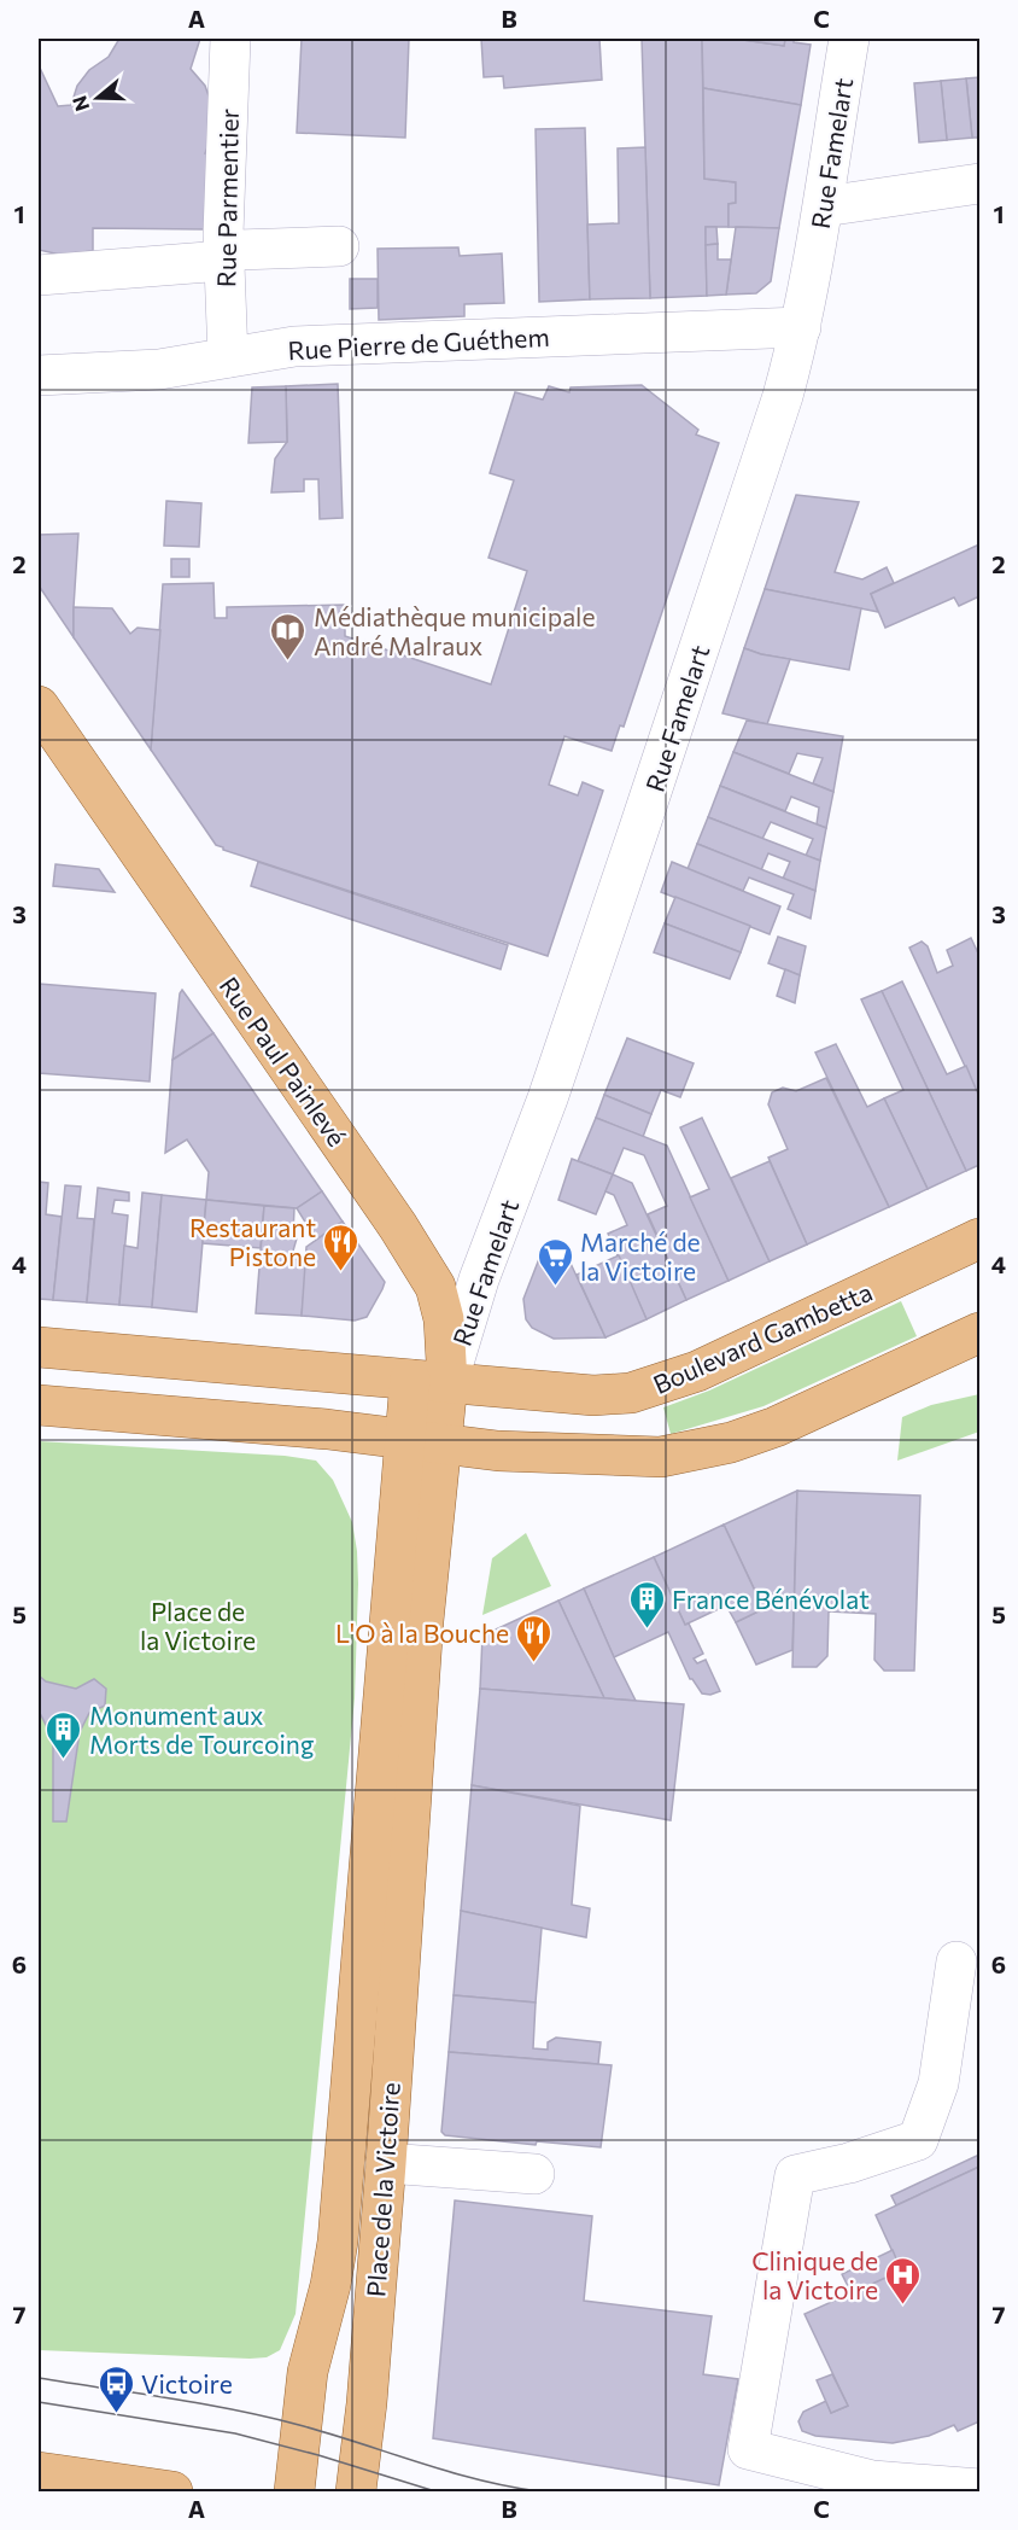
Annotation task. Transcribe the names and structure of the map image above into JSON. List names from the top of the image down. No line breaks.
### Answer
{"streets":{"main road":["Rue Paul Painlevé","Boulevard Gambetta","Place de la Victoire"],"street":["Rue Famelart","Rue Parmentier","Rue Pierre de Guéthem"]},"crossings":[["Rue Famelart","Rue Pierre de Guéthem"],["Rue Famelart","Rue Paul Painlevé"],["Rue Famelart","Boulevard Gambetta"],["Rue Parmentier","Rue Pierre de Guéthem"],["Rue Paul Painlevé","Boulevard Gambetta"],["Rue Paul Painlevé","Place de la Victoire"]],"parks":["Place de la Victoire"],"places":{"library":["Médiathèque municipale André Malraux"],"restaurant":["Restaurant Pistone","L'O à la Bouche"],"supermarket":["Marché de la Victoire"],"building":["France Bénévolat","Monument aux Morts de Tourcoing"],"hospital":["Clinique de la Victoire"],"bus stop":["Victoire"]},"north":"left","grid":{"columns":["A","B","C"],"rows":["1","2","3","4","5","6","7"]}}
